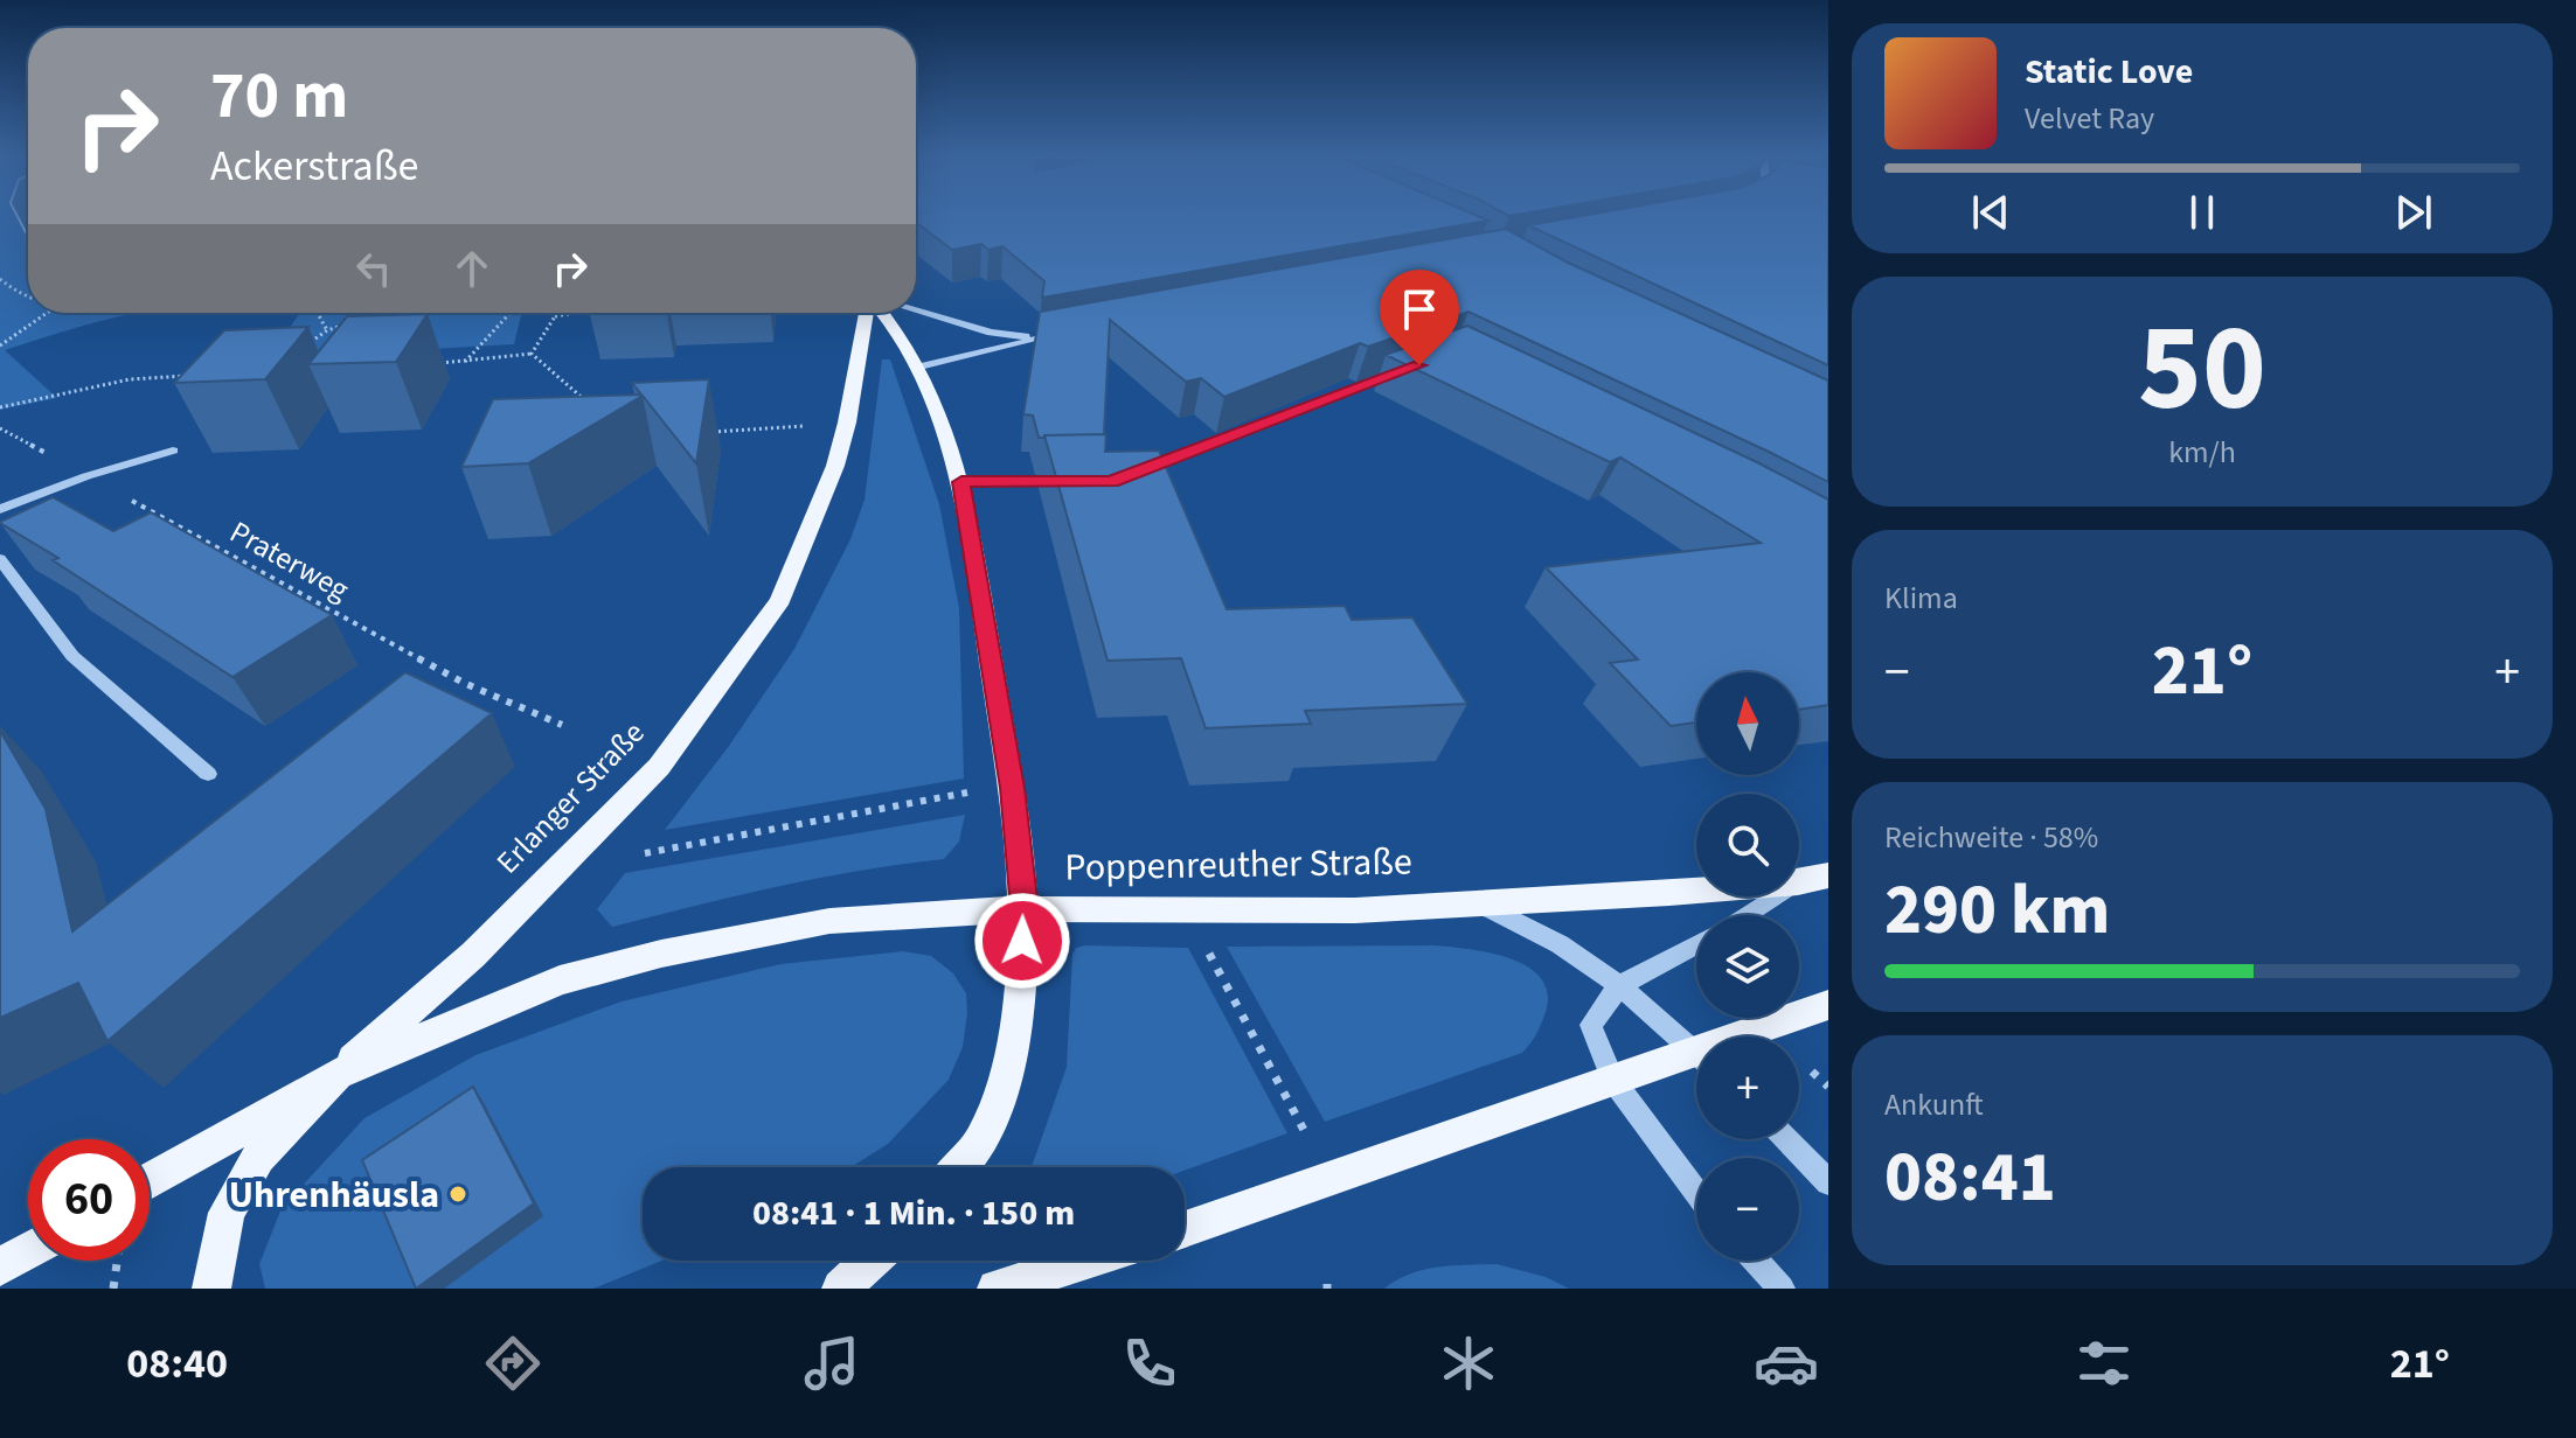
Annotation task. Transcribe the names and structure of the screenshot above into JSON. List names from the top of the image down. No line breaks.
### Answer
{"streets":{"main road":["Erlanger Straße","Poppenreuther Straße"],"path":["Praterweg"]},"crossings":[["Erlanger Straße","Poppenreuther Straße"]],"places":["Uhrenhäusla"],"north":"top","page":{"turn":["70 m","Ackerstraße"],"song":["Static Love","Velvet Ray"],"tile":[["50","km/h"],"Klima",["Reichweite · 58%","290 km"],["Ankunft","08:41"]],"heat":["−","21°","+"],"map_buttons":["+","−"],"limit":"60","trip":"08:41 · 1 Min. · 150 m","tabs":["08:40","21°"]}}
